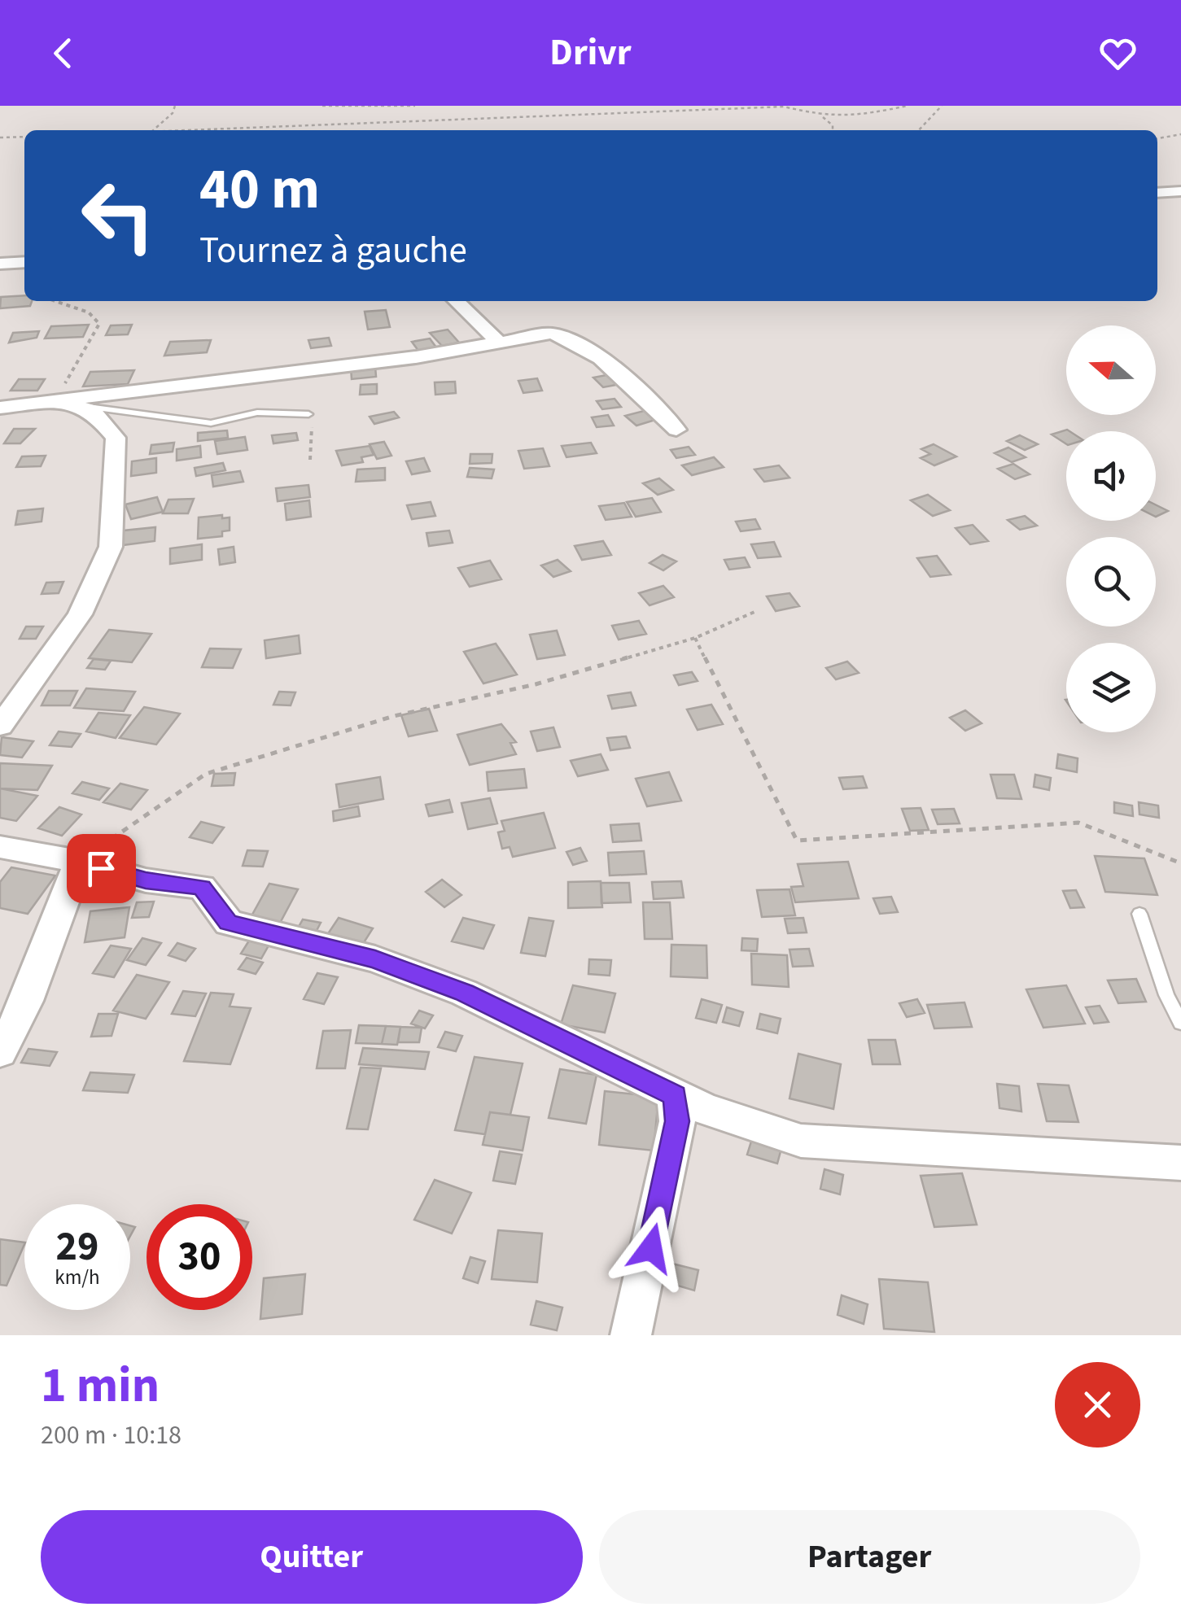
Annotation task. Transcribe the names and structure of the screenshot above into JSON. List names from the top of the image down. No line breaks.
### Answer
{"north":"left","page":{"header":"Drivr","turn":["40 m","Tournez à gauche"],"speed":"29 km/h","limit":"30","heading":["1 min","200 m · 10:18"],"buttons":["Quitter","Partager"]}}
